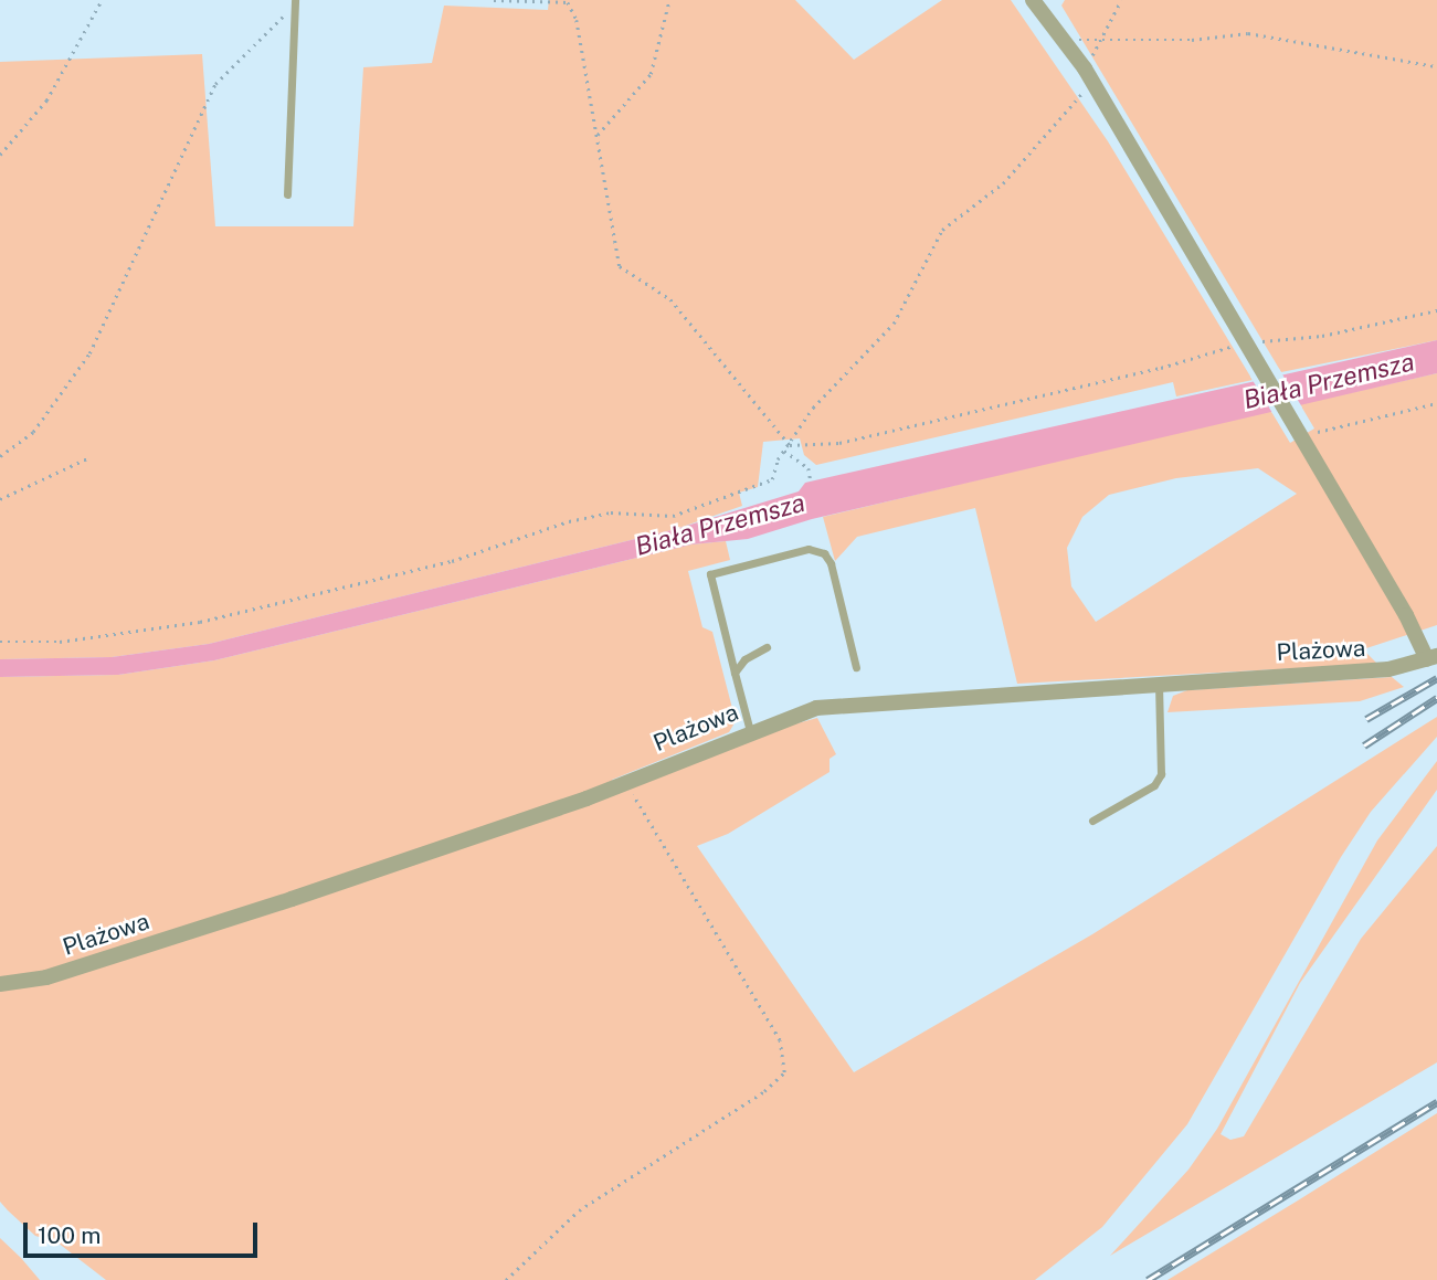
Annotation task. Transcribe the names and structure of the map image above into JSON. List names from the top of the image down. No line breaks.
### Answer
{"streets":{"street":["Plażowa"]},"water":["Biała Przemsza"],"scale_bar":"100 m"}
